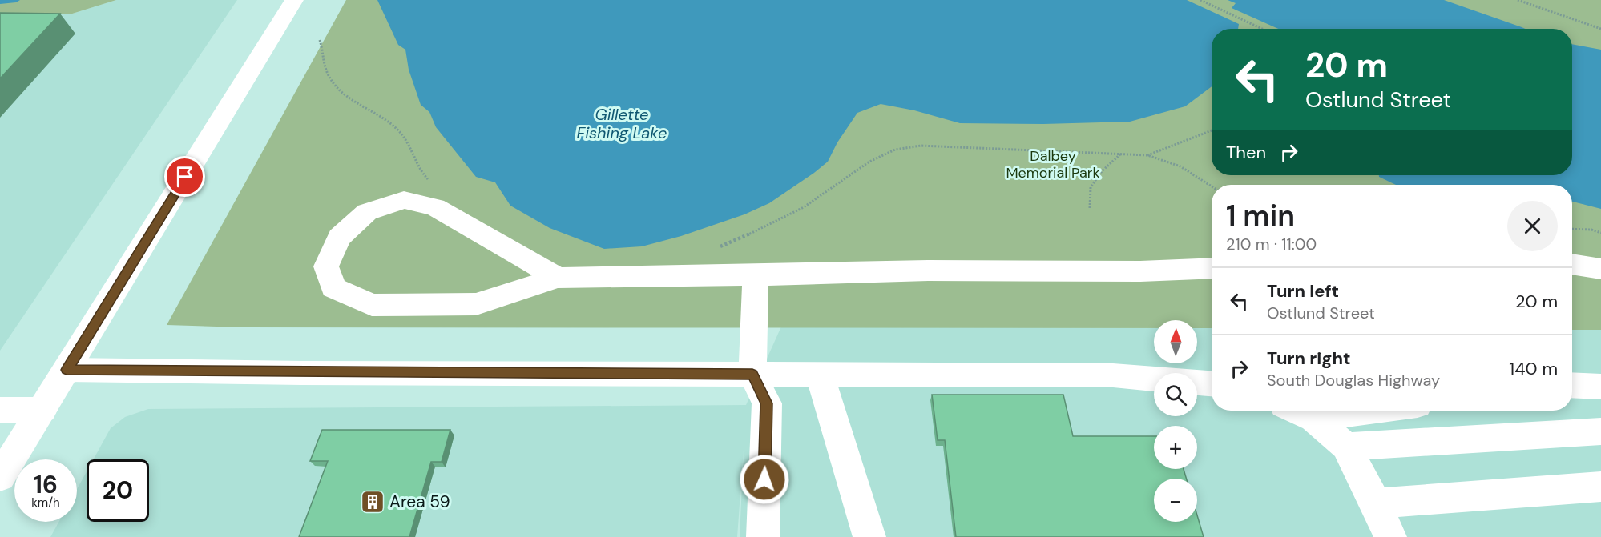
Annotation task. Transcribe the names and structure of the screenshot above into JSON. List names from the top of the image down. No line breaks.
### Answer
{"water":["Gillette Fishing Lake"],"parks":["Dalbey Memorial Park"],"places":{"building":["Area 59"]},"north":"top","page":{"turn":["20 m","Ostlund Street"],"then":"Then","heading":["1 min","210 m · 11:00"],"list":[{"name":"Turn left","note":"Ostlund Street","value":"20 m"},{"name":"Turn right","note":"South Douglas Highway","value":"140 m"}],"map_buttons":["+","−"],"speed":"16 km/h","limit":"20"}}
